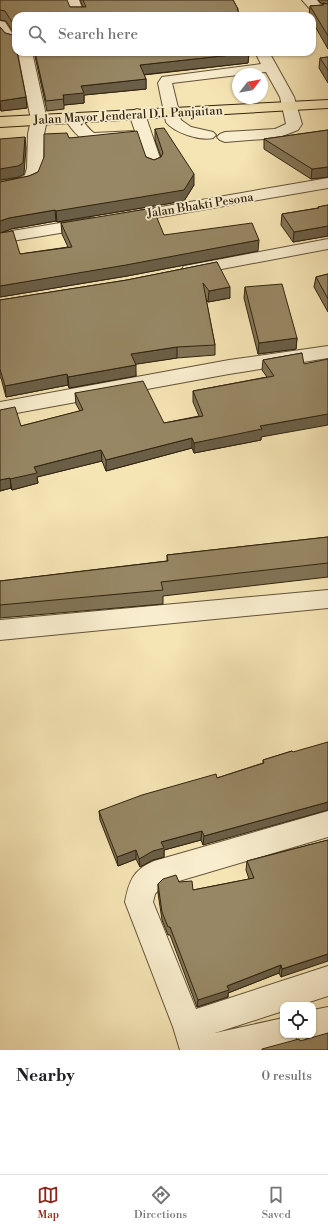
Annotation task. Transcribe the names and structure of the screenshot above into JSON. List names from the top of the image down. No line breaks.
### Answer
{"streets":{"highway":["Jalan Mayor Jenderal D.I. Panjaitan"],"street":["Jalan Bhakti Pesona"]},"north":"top right","page":{"search":"Search here","heading":["Nearby","0 results"],"nav":["Map","Directions","Saved"]}}
